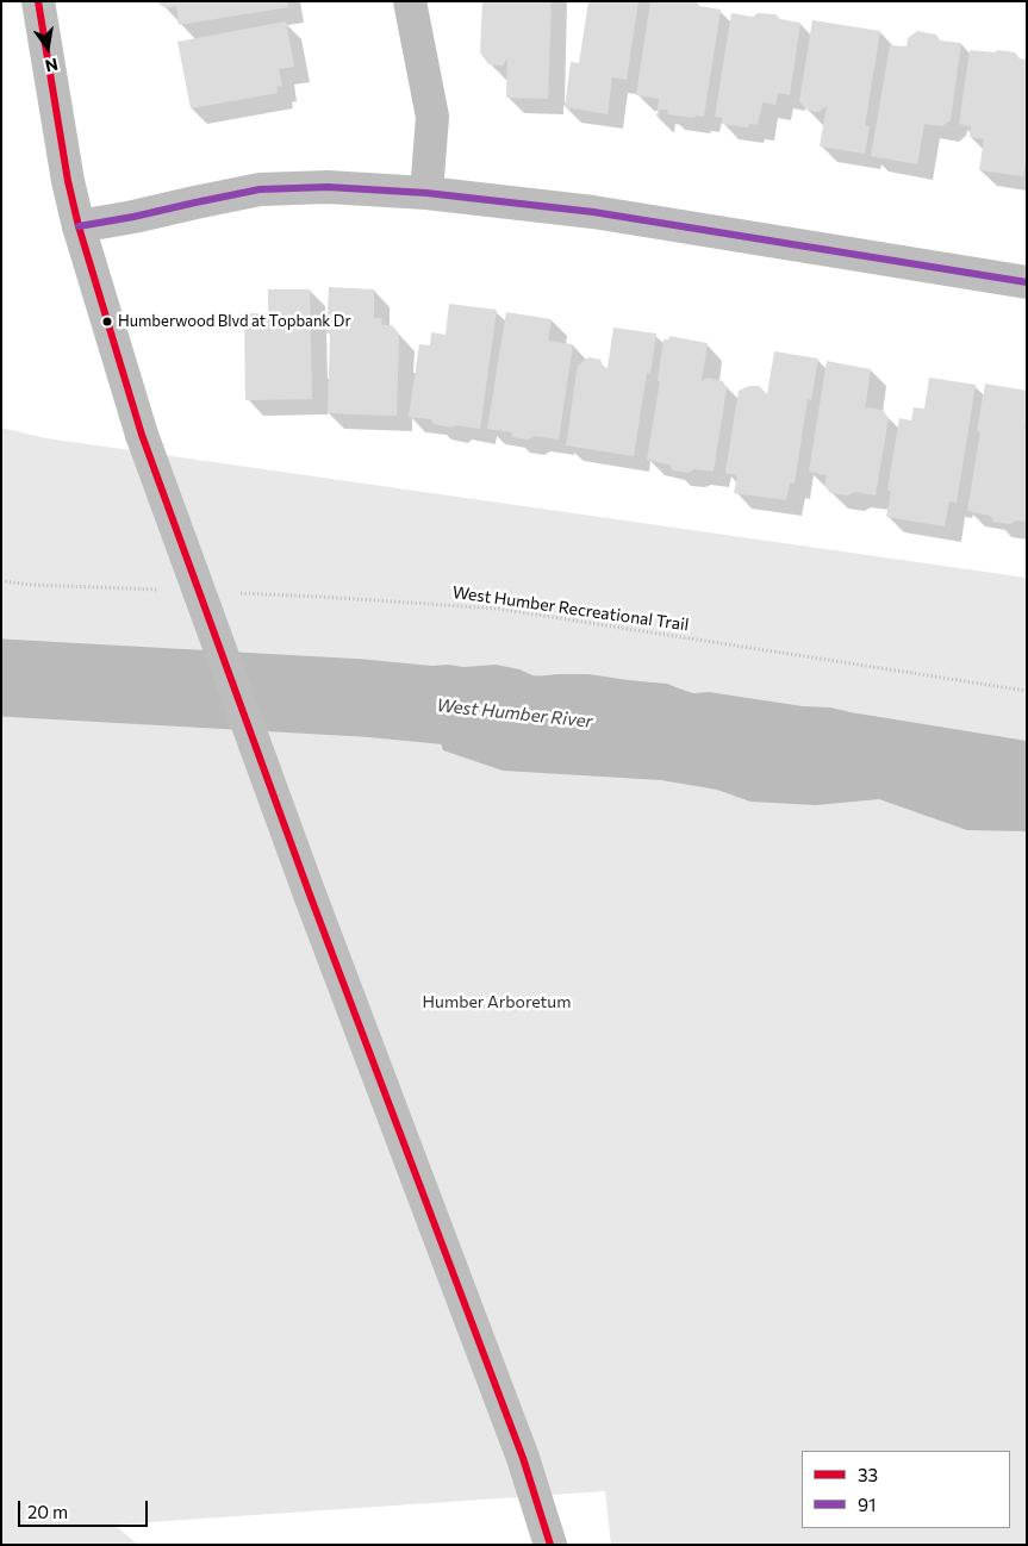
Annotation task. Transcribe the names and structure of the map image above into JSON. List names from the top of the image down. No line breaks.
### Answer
{"streets":{"path":["West Humber Recreational Trail"]},"water":["West Humber River"],"parks":["Humber Arboretum"],"places":["Humberwood Blvd at Topbank Dr"],"lines":["transit line 33","transit line 91"],"legend":["33","91"],"scale_bar":"20 m","north":"bottom"}
